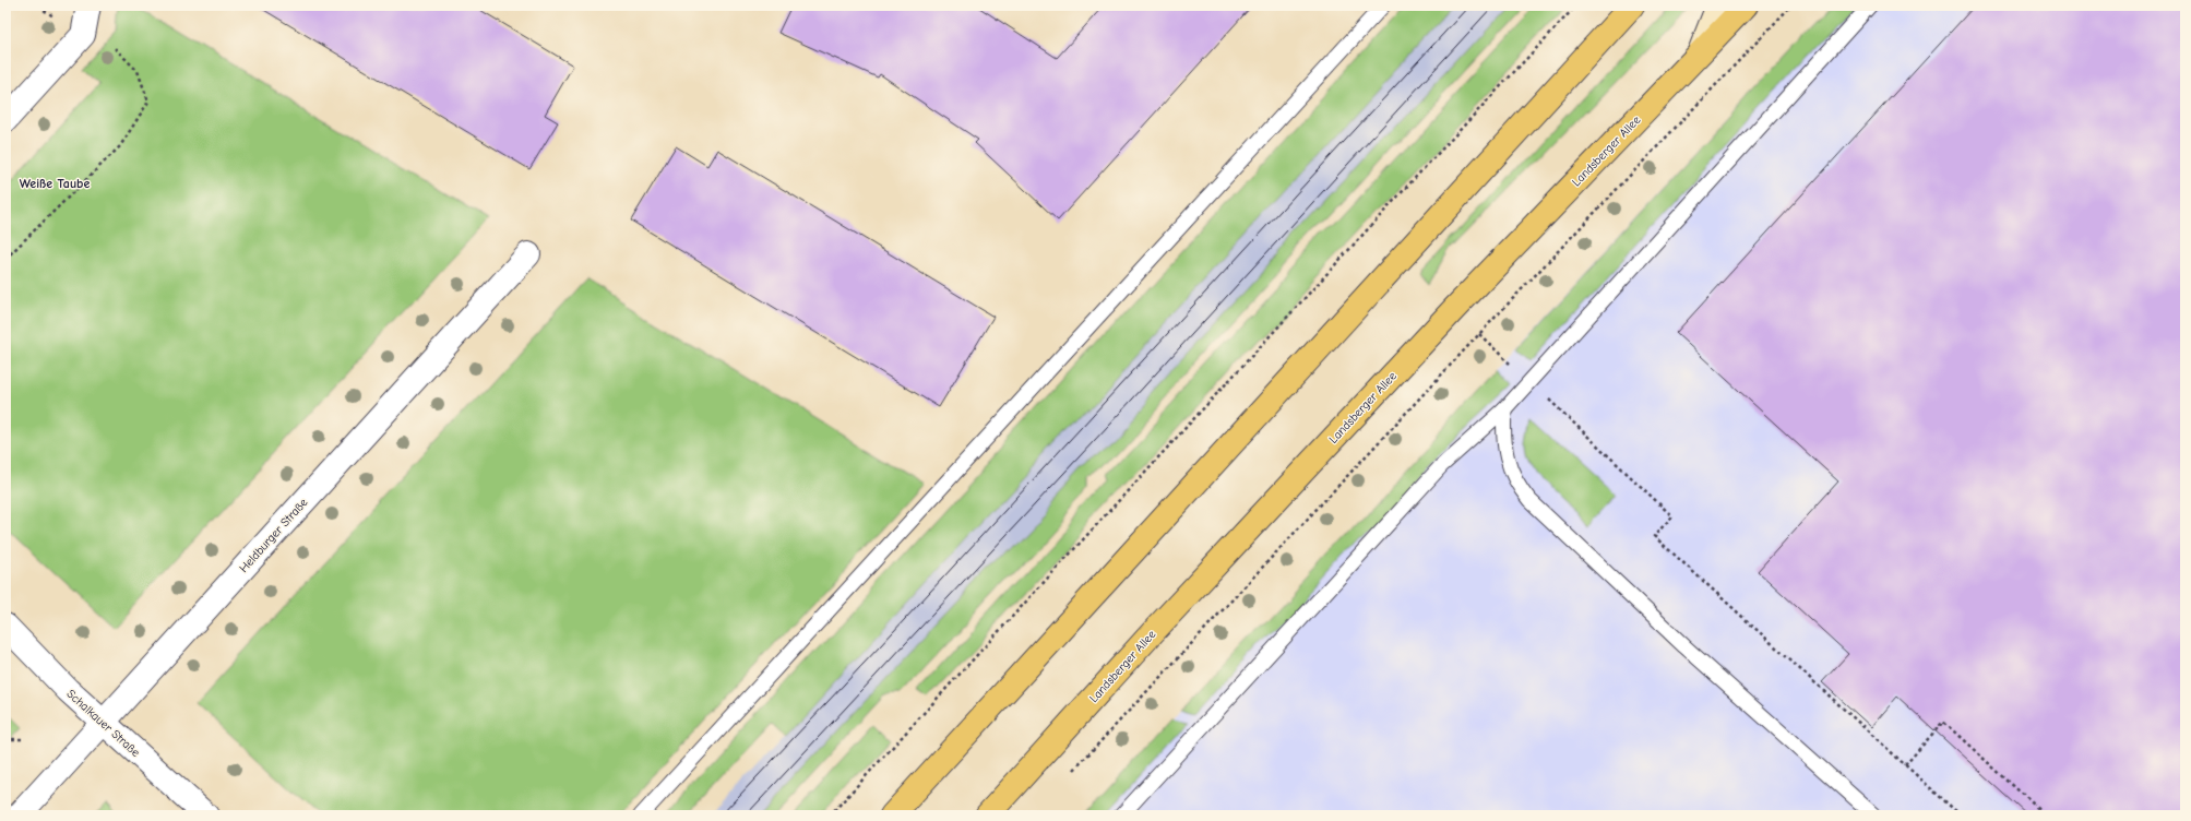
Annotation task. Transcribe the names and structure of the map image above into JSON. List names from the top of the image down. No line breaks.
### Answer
{"streets":{"main road":["Landsberger Allee"],"street":["Heldburger Straße","Schalkauer Straße"]},"crossings":[["Heldburger Straße","Schalkauer Straße"]],"districts":["Weiße Taube"]}
